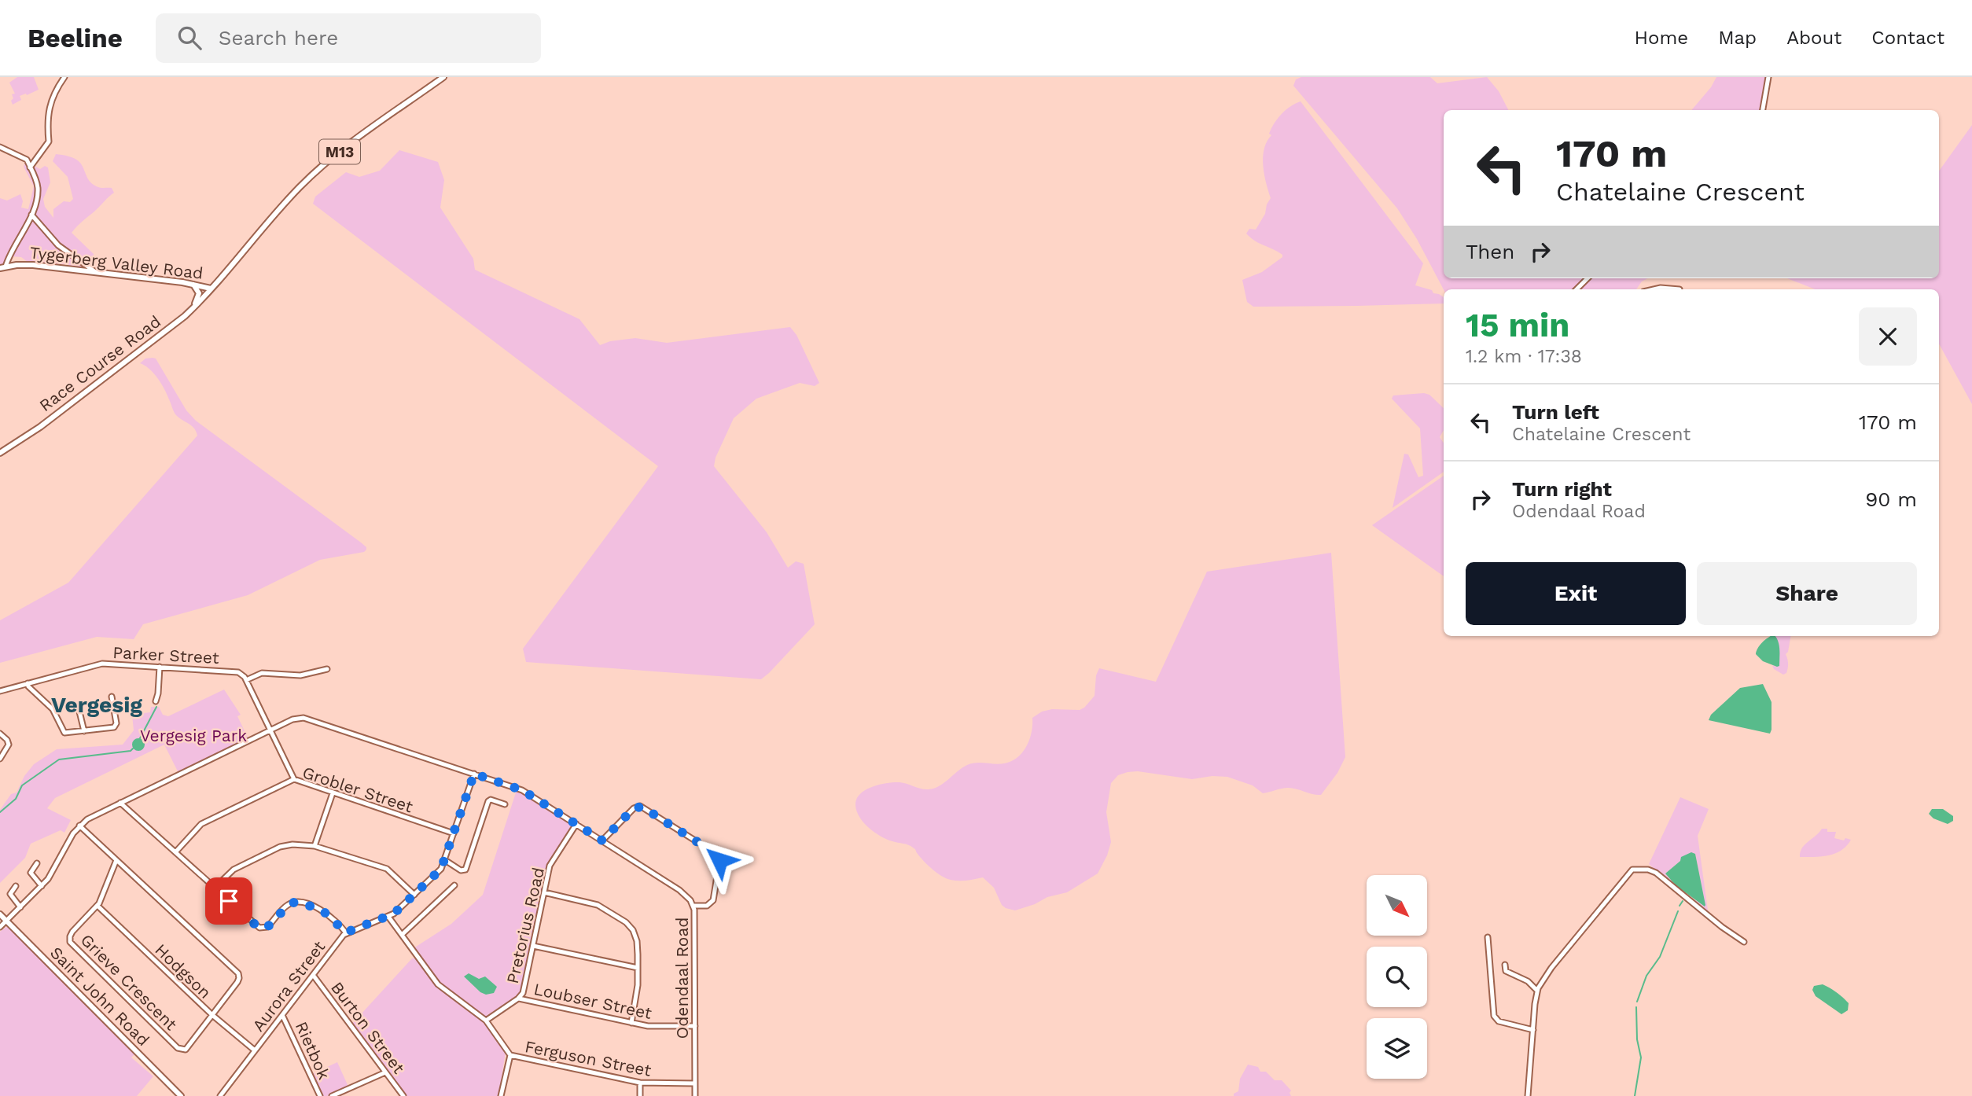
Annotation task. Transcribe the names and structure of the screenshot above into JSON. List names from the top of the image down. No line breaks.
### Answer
{"streets":{"main road":["M13","Tygerberg Valley Road","Race Course Road","Saint John Road"],"street":["Parker Street","Grobler Street","Pretorius Road","Hodgson","Odendaal Road","Grieve Crescent","Aurora Street","Loubser Street","Burton Street","Rietbok","Ferguson Street"]},"crossings":[["Tygerberg Valley Road","Race Course Road"],["Grobler Street","Aurora Street"],["Pretorius Road","Odendaal Road"],["Pretorius Road","Loubser Street"],["Hodgson","Grieve Crescent"],["Hodgson","Aurora Street"],["Odendaal Road","Aurora Street"],["Odendaal Road","Loubser Street"],["Odendaal Road","Ferguson Street"],["Aurora Street","Burton Street"],["Aurora Street","Rietbok"]],"districts":["Vergesig"],"parks":["Vergesig Park"],"north":"bottom right","page":{"header":"Beeline","search":"Search here","nav":["Home","Map","About","Contact"],"turn":["170 m","Chatelaine Crescent"],"then":"Then","heading":["15 min","1.2 km · 17:38"],"list":[{"name":"Turn left","note":"Chatelaine Crescent","value":"170 m"},{"name":"Turn right","note":"Odendaal Road","value":"90 m"}],"buttons":["Exit","Share"]}}
